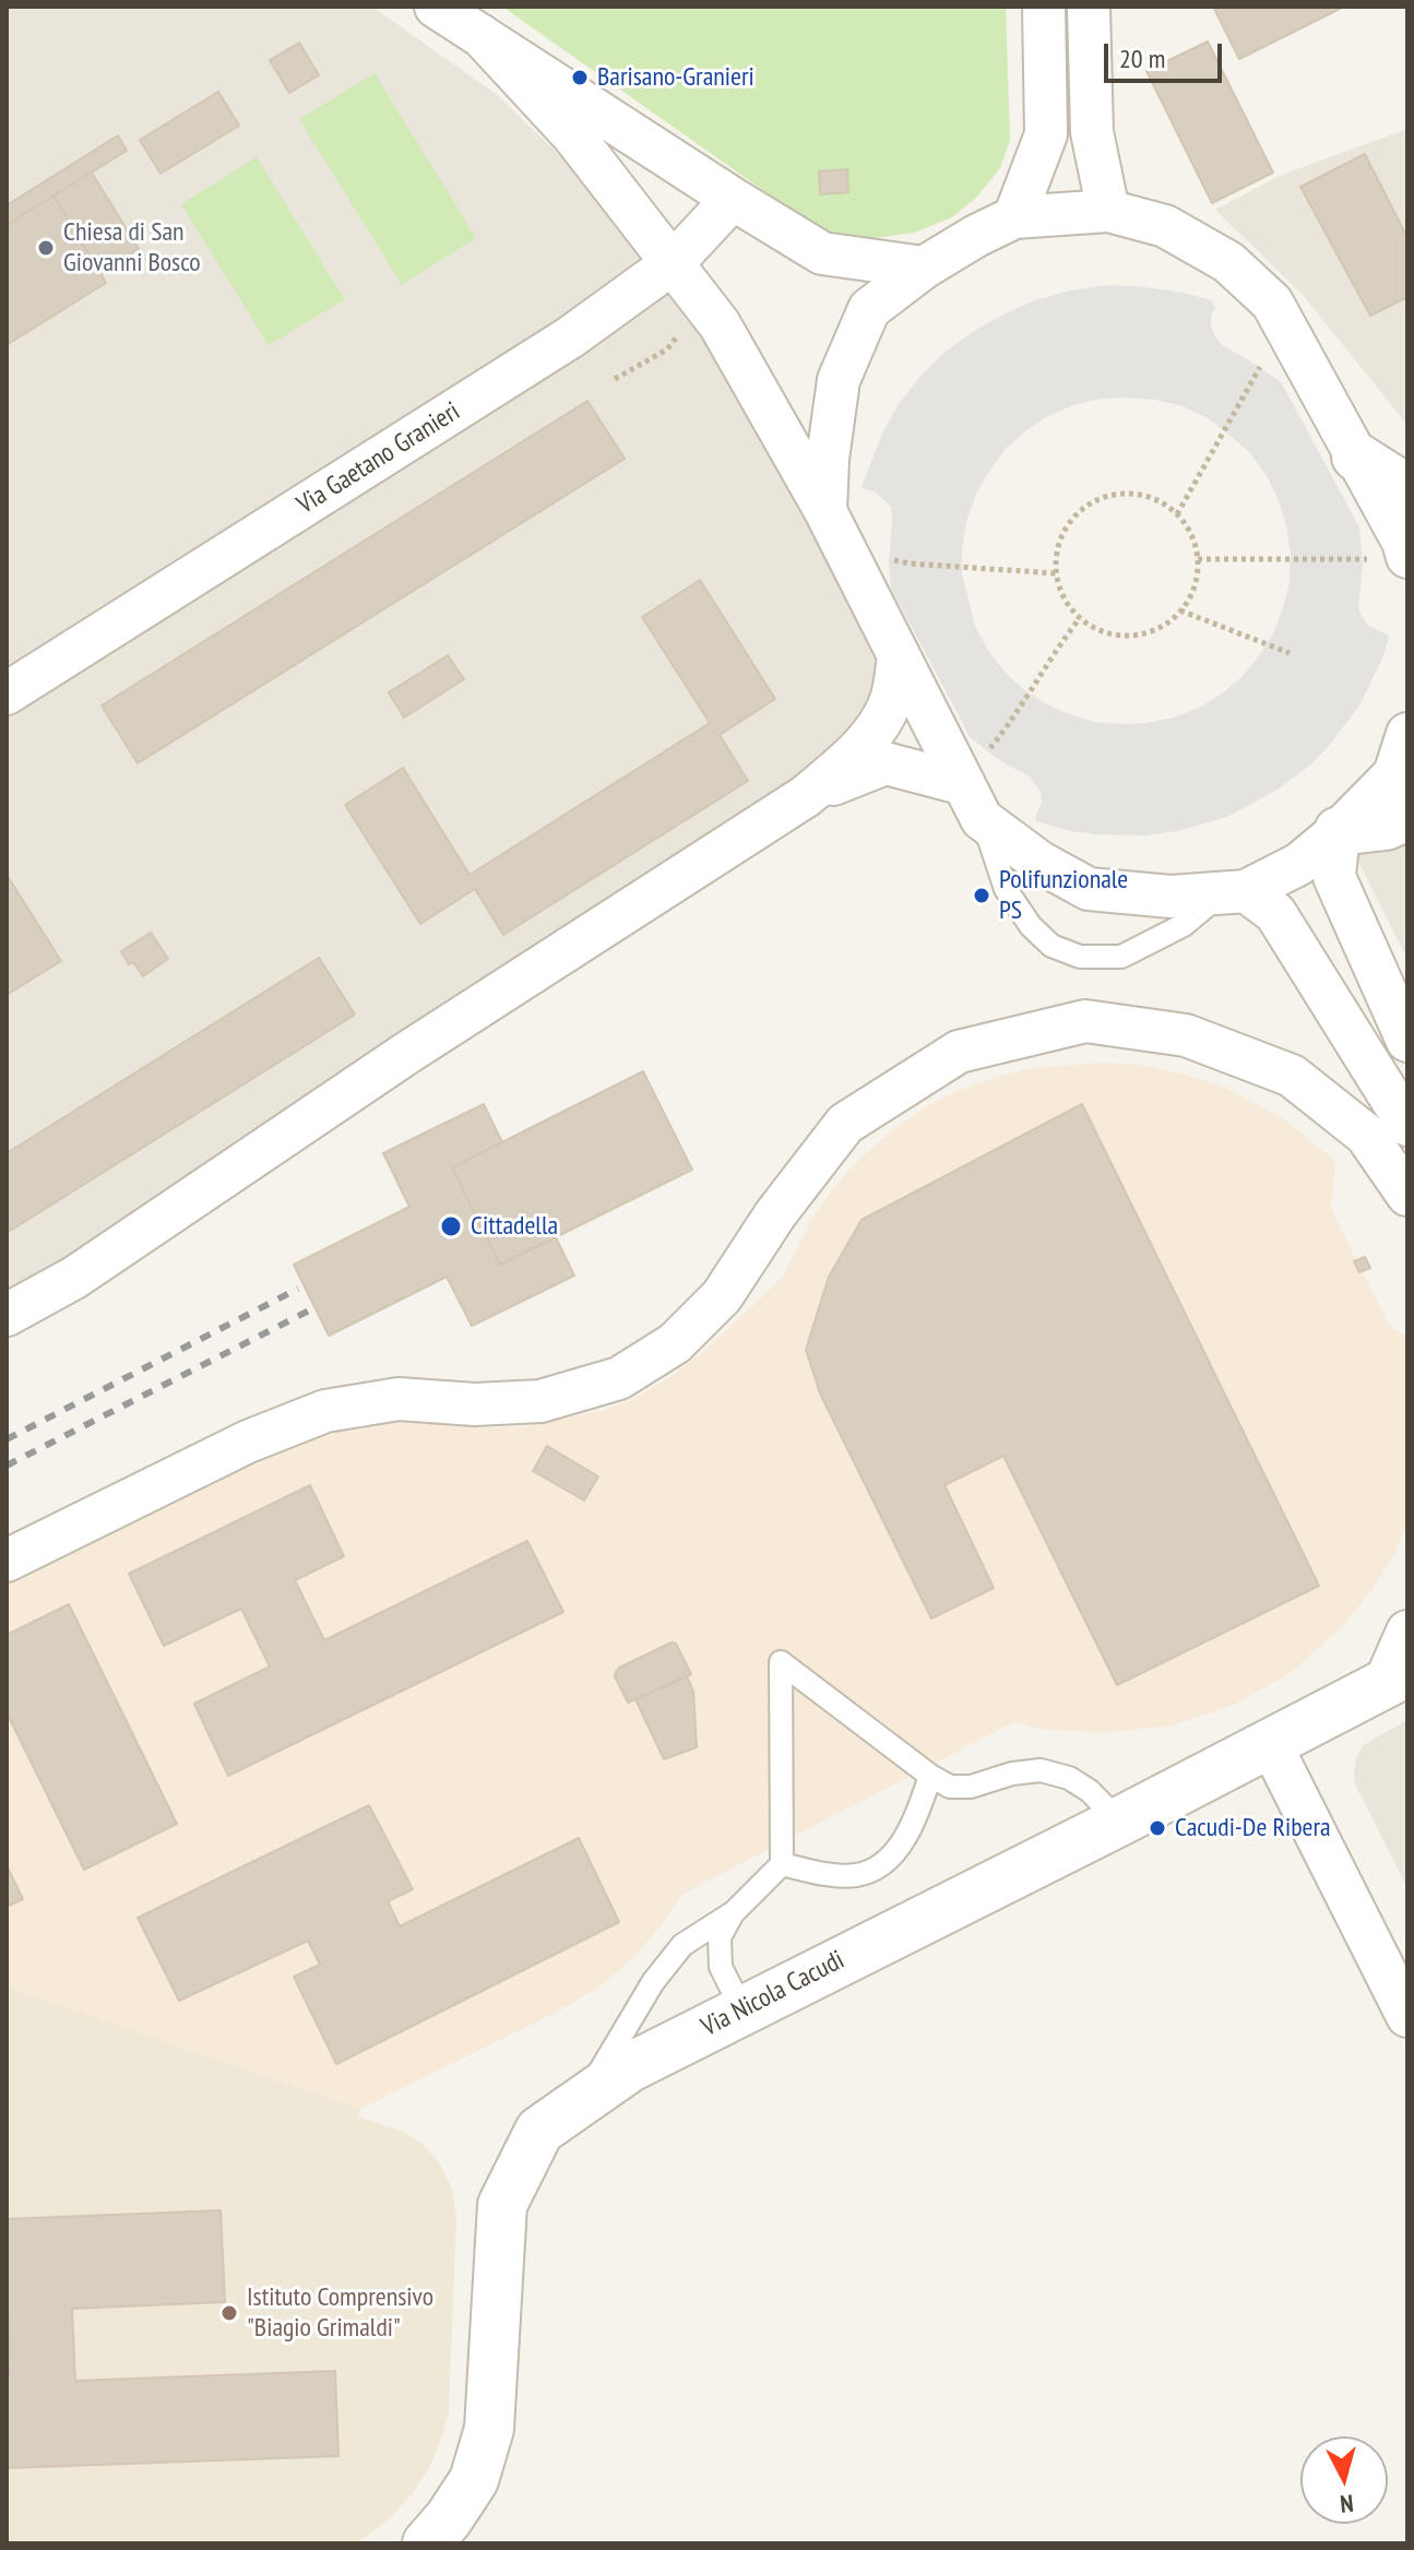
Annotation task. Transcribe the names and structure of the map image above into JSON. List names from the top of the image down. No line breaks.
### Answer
{"streets":{"street":["Via Gaetano Granieri","Via Nicola Cacudi"]},"places":["Barisano-Granieri","Chiesa di San Giovanni Bosco","Polifunzionale PS","Cittadella","Cacudi-De Ribera","Istituto Comprensivo \"Biagio Grimaldi\""],"scale_bar":"20 m","north":"bottom"}
